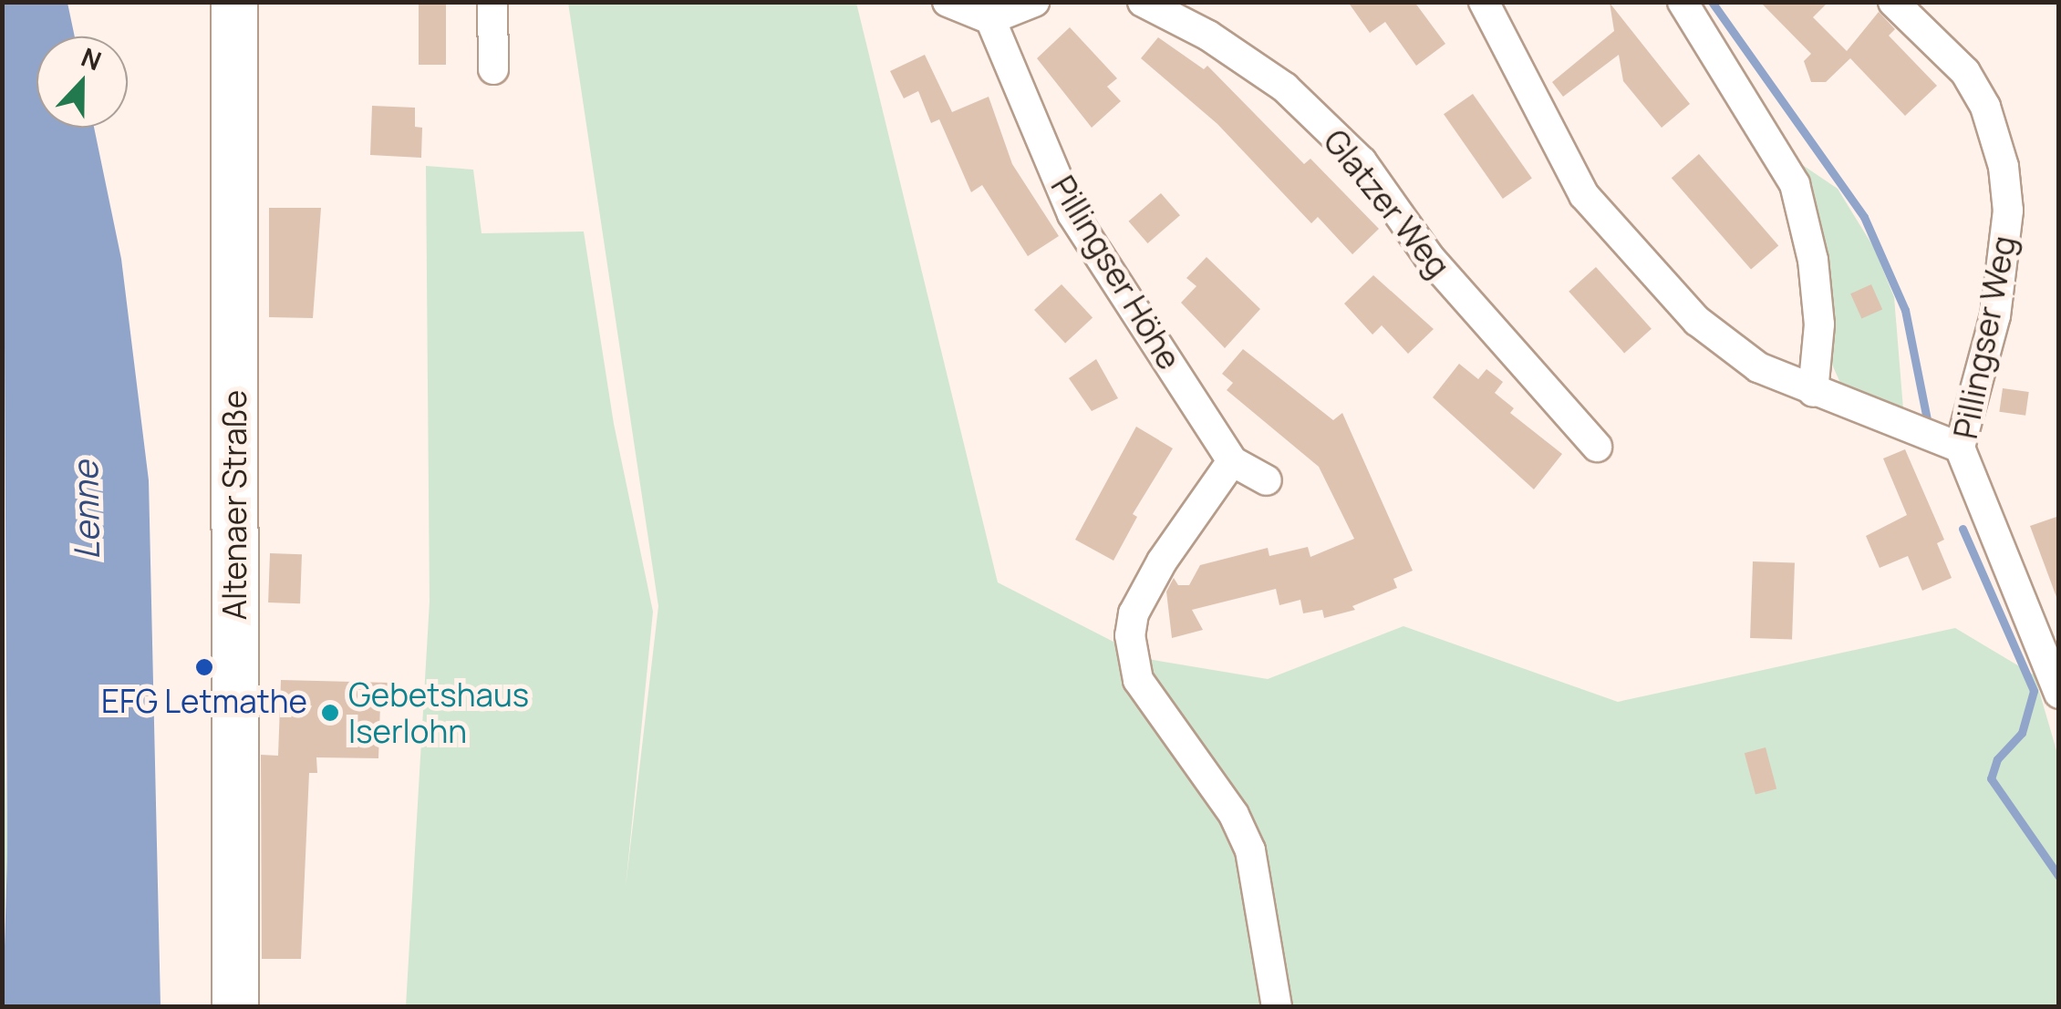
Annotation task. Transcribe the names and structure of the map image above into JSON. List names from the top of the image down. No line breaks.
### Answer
{"streets":{"main road":["Altenaer Straße"],"street":["Glatzer Weg","Pillingser Höhe","Pillingser Weg"]},"water":["Lenne"],"places":["EFG Letmathe","Gebetshaus Iserlohn"],"north":"top"}
